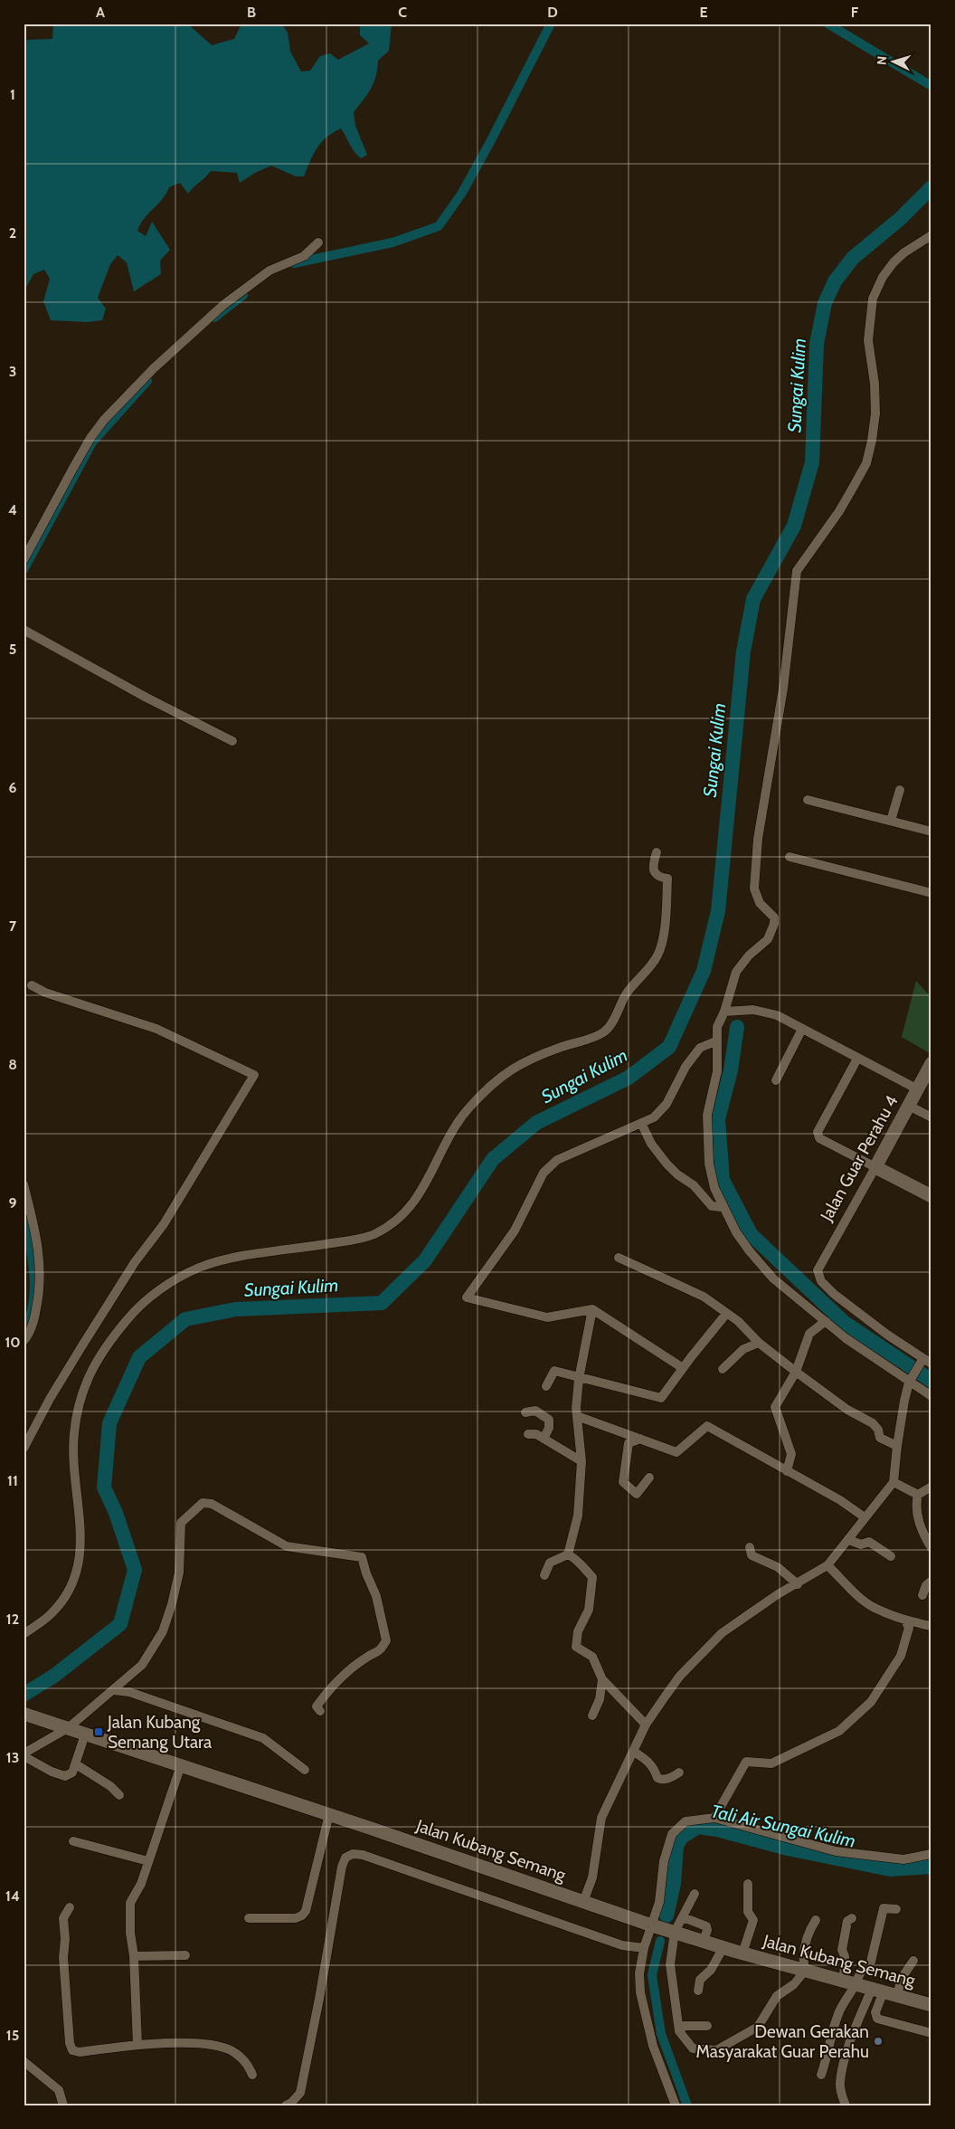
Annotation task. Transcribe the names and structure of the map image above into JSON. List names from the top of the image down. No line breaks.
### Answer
{"streets":{"main road":["Jalan Guar Perahu 4","Jalan Kubang Semang"]},"water":["Sungai Kulim","Tali Air Sungai Kulim"],"places":{"transit":["Jalan Kubang Semang Utara"],"other":["Dewan Gerakan Masyarakat Guar Perahu"]},"north":"left","grid":{"columns":["A","B","C","D","E","F"],"rows":["1","2","3","4","5","6","7","8","9","10","11","12","13","14","15"]}}
